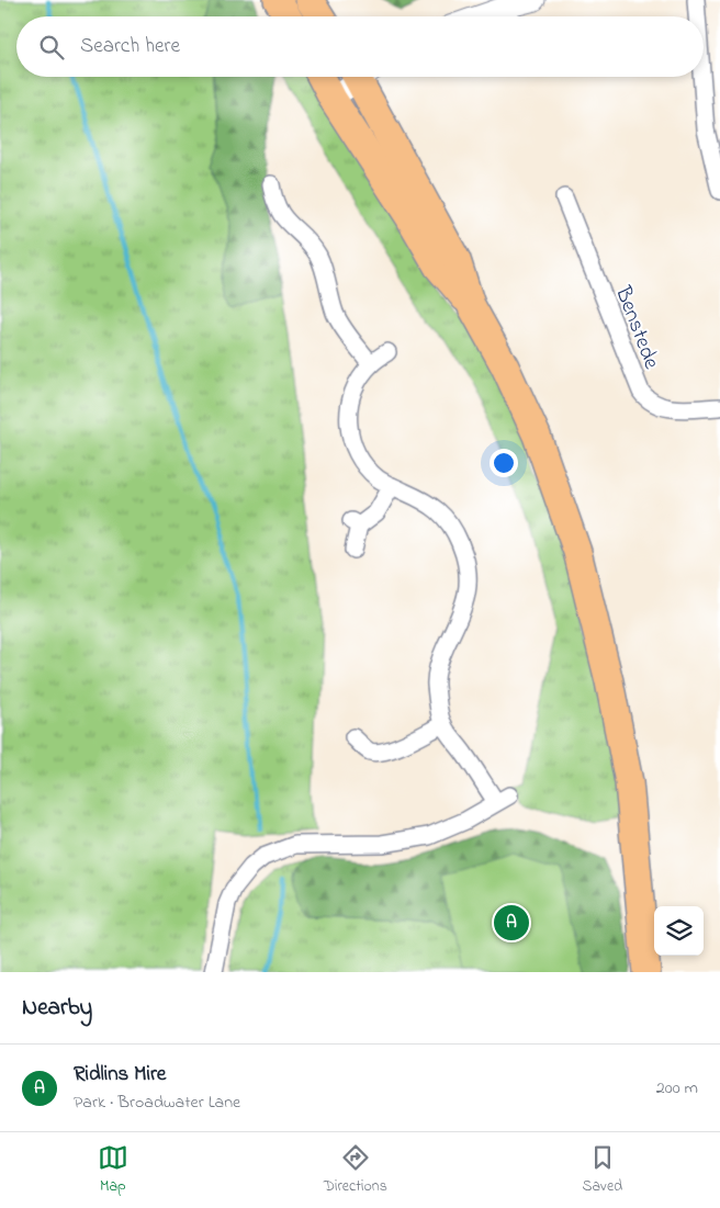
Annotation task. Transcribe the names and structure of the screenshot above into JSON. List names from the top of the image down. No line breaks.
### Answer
{"streets":{"street":["Benstede"]},"page":{"search":"Search here","pins":"A","heading":"Nearby","list":[{"mark":"A","name":"Ridlins Mire","note":"Park · Broadwater Lane","value":"200 m"}],"nav":["Map","Directions","Saved"]}}
